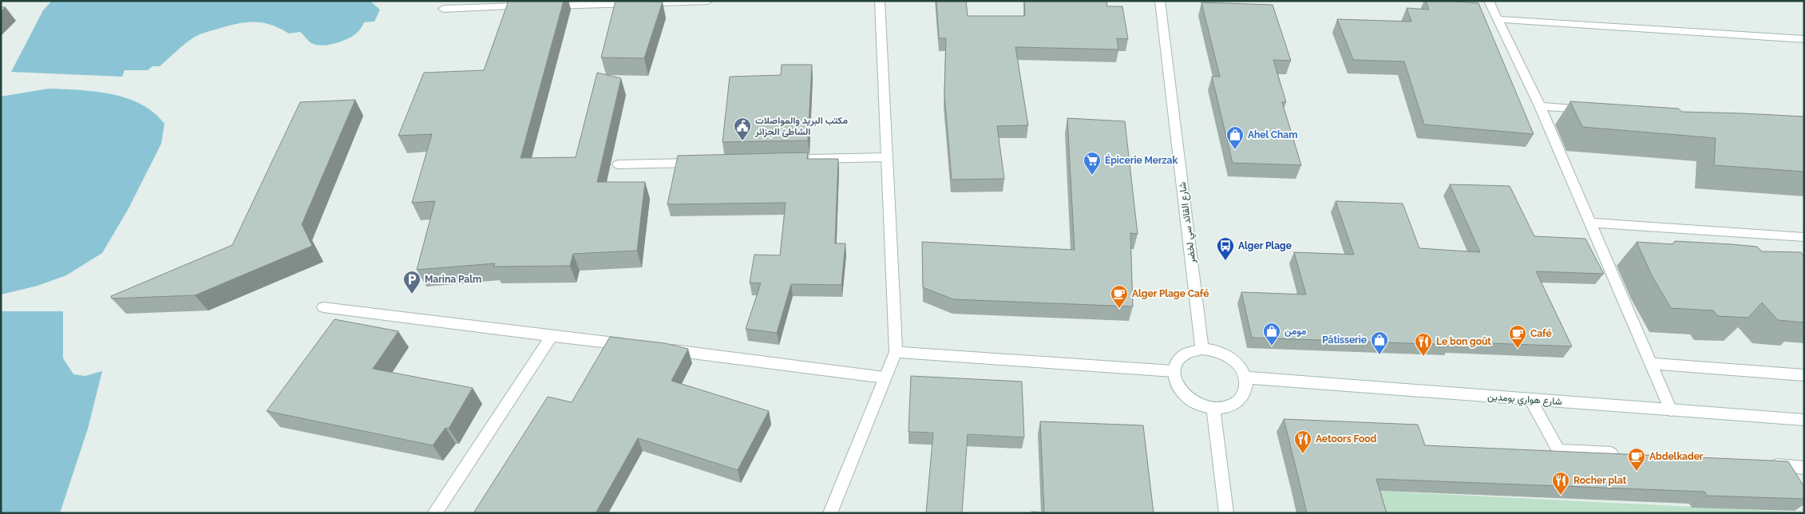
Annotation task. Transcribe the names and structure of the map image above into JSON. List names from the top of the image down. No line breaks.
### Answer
{"streets":{"street":["شارع القائد سي لخضر","شارع هواري بومدين"]},"crossings":[["شارع القائد سي لخضر","شارع هواري بومدين"]],"places":{"public building":["مكتب البريد والمواصلات الشاطئ الجزائر"],"shop":["Ahel Cham","مومن","Pâtisserie"],"supermarket":["Épicerie Merzak"],"bus stop":["Alger Plage"],"parking":["Marina Palm"],"cafe":["Alger Plage Café","Café","Abdelkader"],"restaurant":["Le bon goût","Aetoors Food","Rocher plat"]}}
